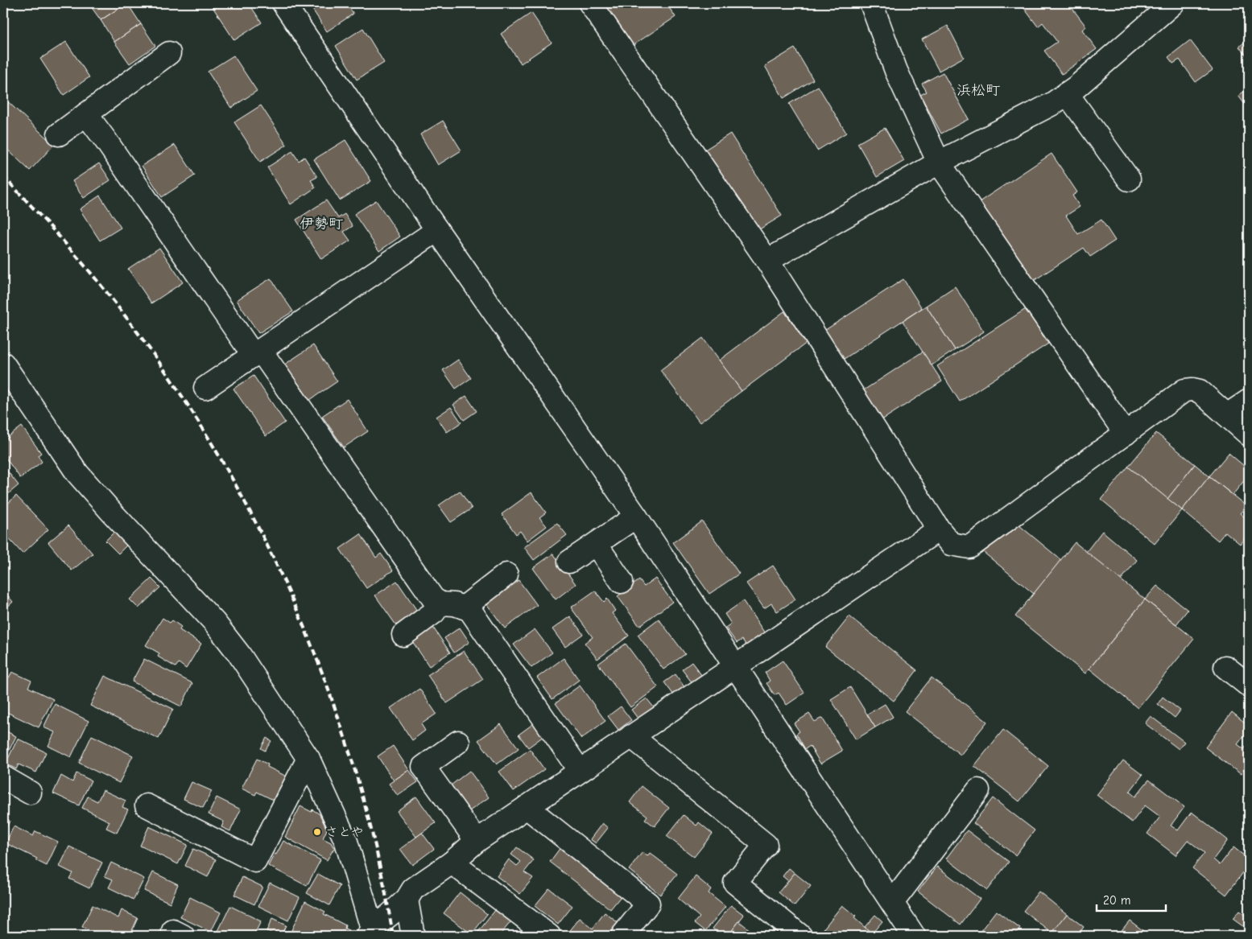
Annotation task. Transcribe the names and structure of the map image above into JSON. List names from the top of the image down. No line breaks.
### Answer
{"districts":["浜松町","伊勢町"],"places":["さとや"],"scale_bar":"20 m"}
